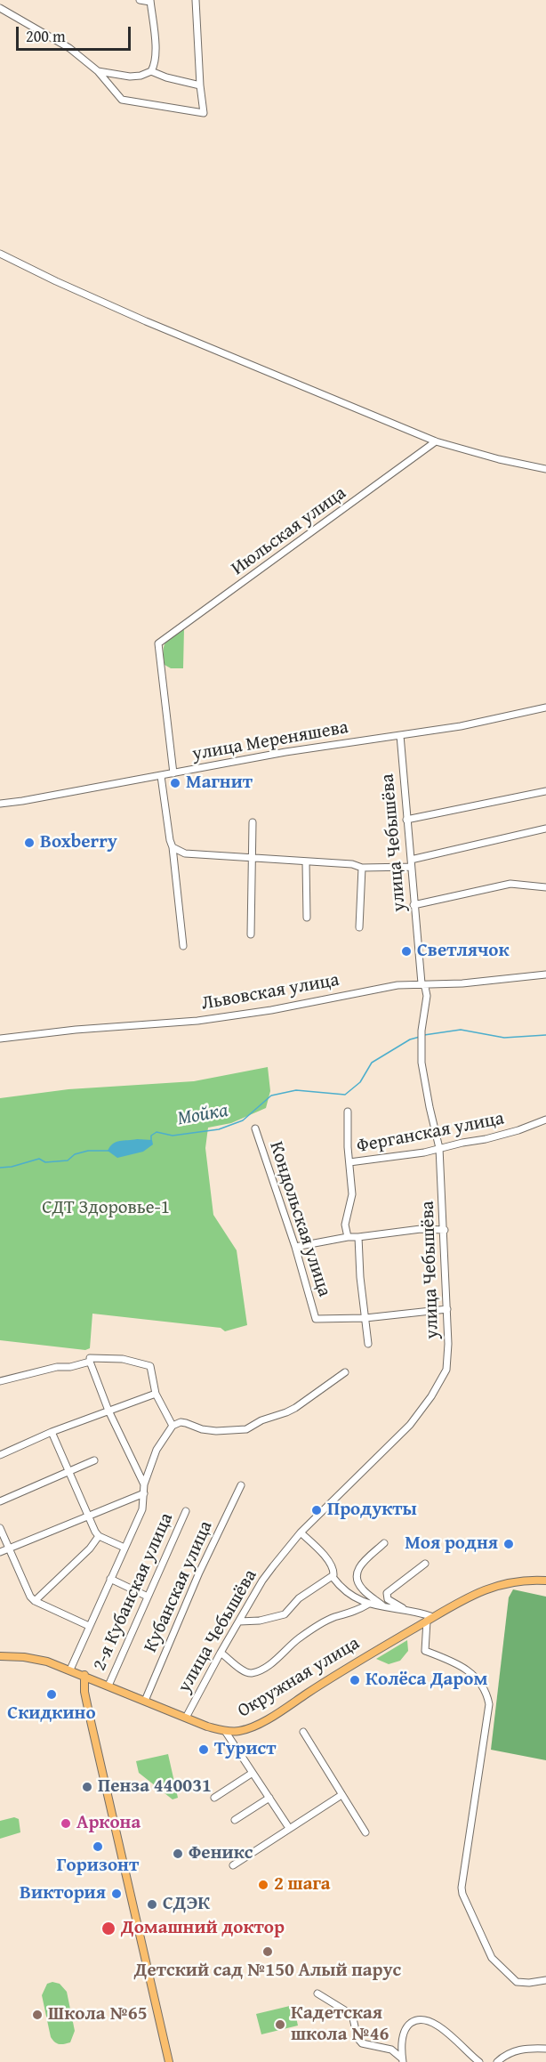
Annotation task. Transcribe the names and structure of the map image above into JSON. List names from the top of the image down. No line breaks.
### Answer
{"streets":{"main road":["Окружная улица"],"street":["Июльская улица","улица Мереняшева","улица Чебышёва","Львовская улица","Ферганская улица","Кондольская улица","Кубанская улица","2-я Кубанская улица"]},"crossings":[["Июльская улица","улица Мереняшева"],["улица Мереняшева","улица Чебышёва"],["улица Чебышёва","Львовская улица"],["улица Чебышёва","Ферганская улица"],["улица Чебышёва","Окружная улица"],["Кубанская улица","Окружная улица"],["2-я Кубанская улица","Окружная улица"]],"water":["Мойка"],"parks":["СДТ Здоровье-1"],"places":["Магнит","Boxberry","Светлячок","Продукты","Моя родня","Колёса Даром","Скидкино","Турист","Пенза 440031","Аркона","Горизонт","Феникс","2 шага","Виктория","СДЭК","Домашний доктор","Детский сад №150 Алый парус","Школа №65","Кадетская школа №46"],"scale_bar":"200 m"}
